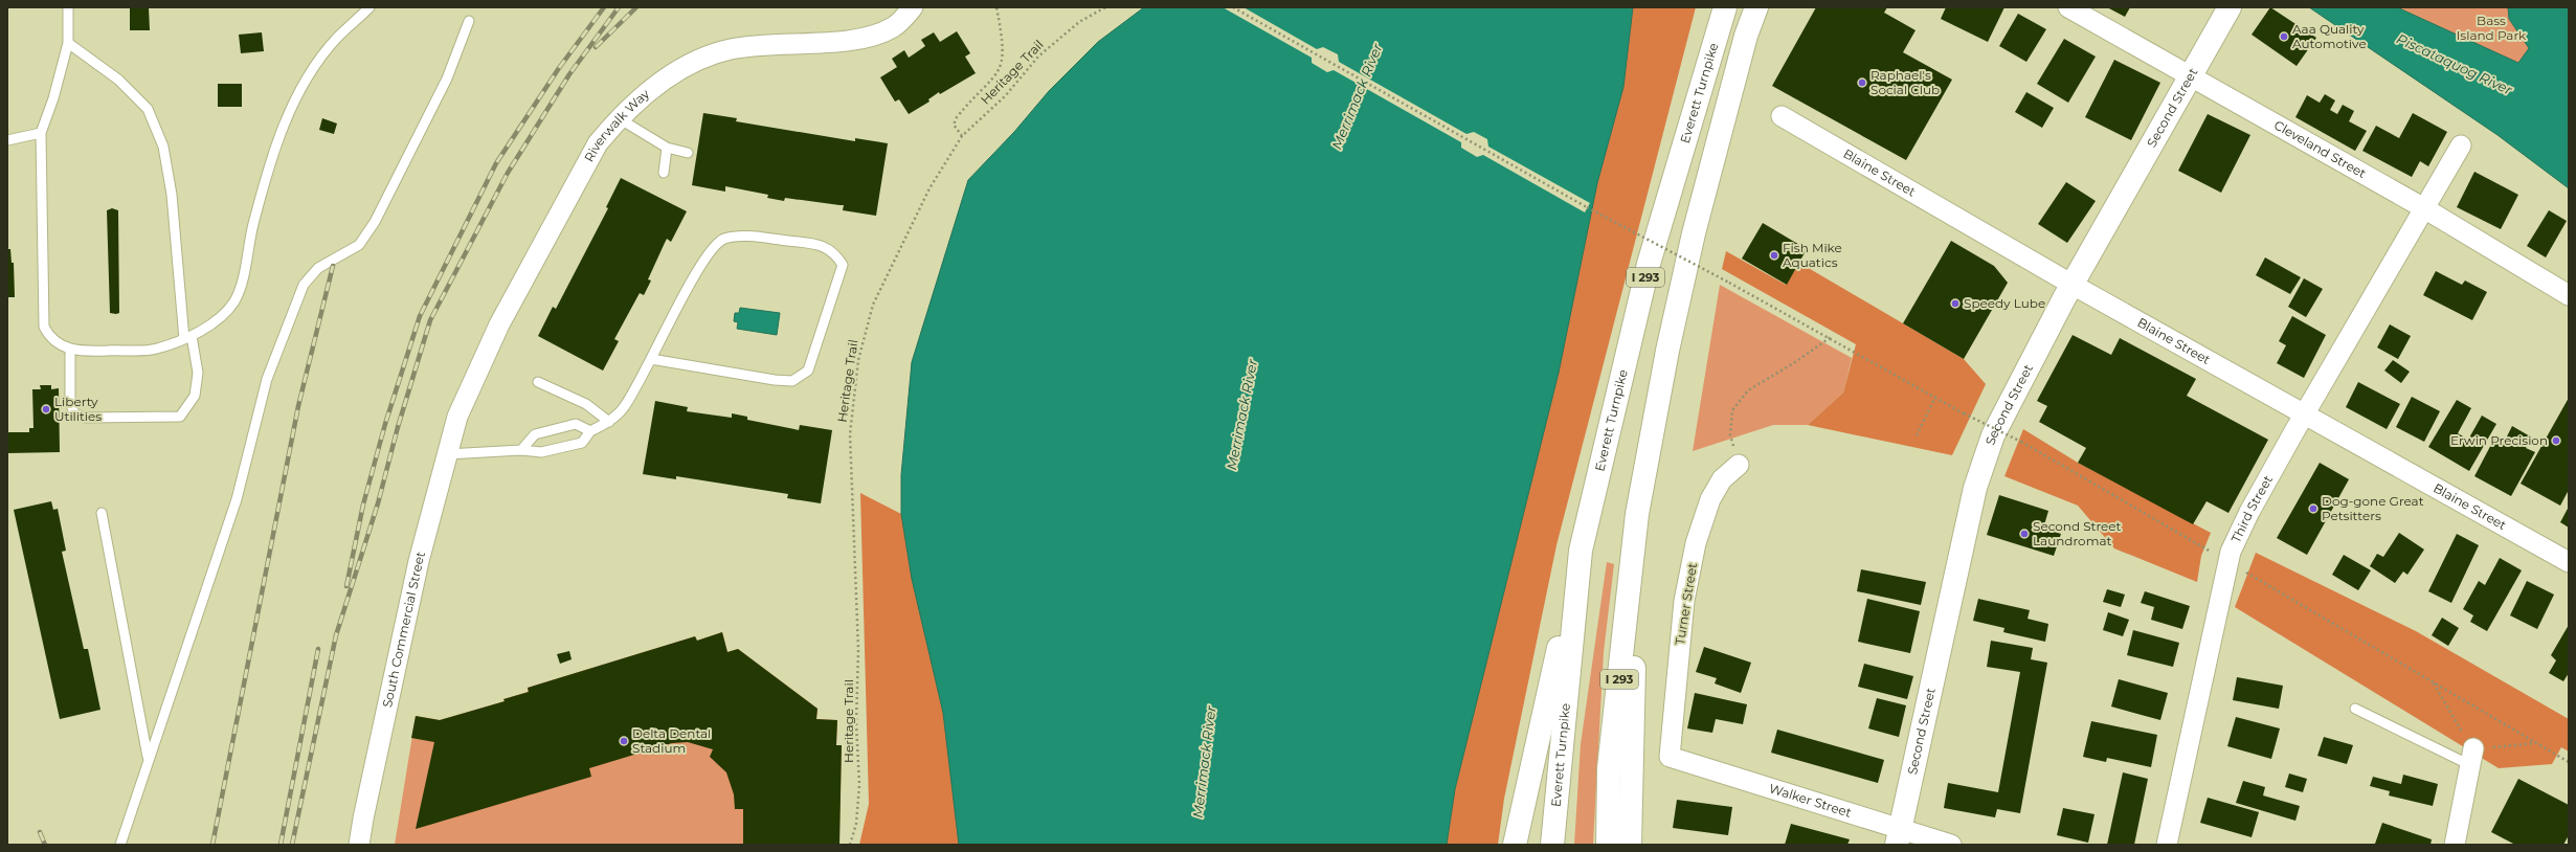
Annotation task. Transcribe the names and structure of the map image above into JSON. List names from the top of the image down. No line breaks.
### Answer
{"streets":{"main road":["Everett Turnpike","Second Street","I 293"],"street":["Riverwalk Way","Cleveland Street","Blaine Street","Third Street","Turner Street","South Commercial Street","Walker Street"],"path":["Heritage Trail"]},"crossings":[["Second Street","Cleveland Street"],["Second Street","Blaine Street"],["Second Street","Walker Street"],["Riverwalk Way","South Commercial Street"],["Cleveland Street","Third Street"],["Blaine Street","Third Street"],["Turner Street","Walker Street"]],"water":["Piscataquog River","Merrimack River"],"parks":["Bass Island Park"],"places":["Aaa Quality Automotive","Raphael's Social Club","Fish Mike Aquatics","Speedy Lube","Liberty Utilities","Erwin Precision","Dog-gone Great Petsitters","Second Street Laundromat","Delta Dental Stadium"]}
